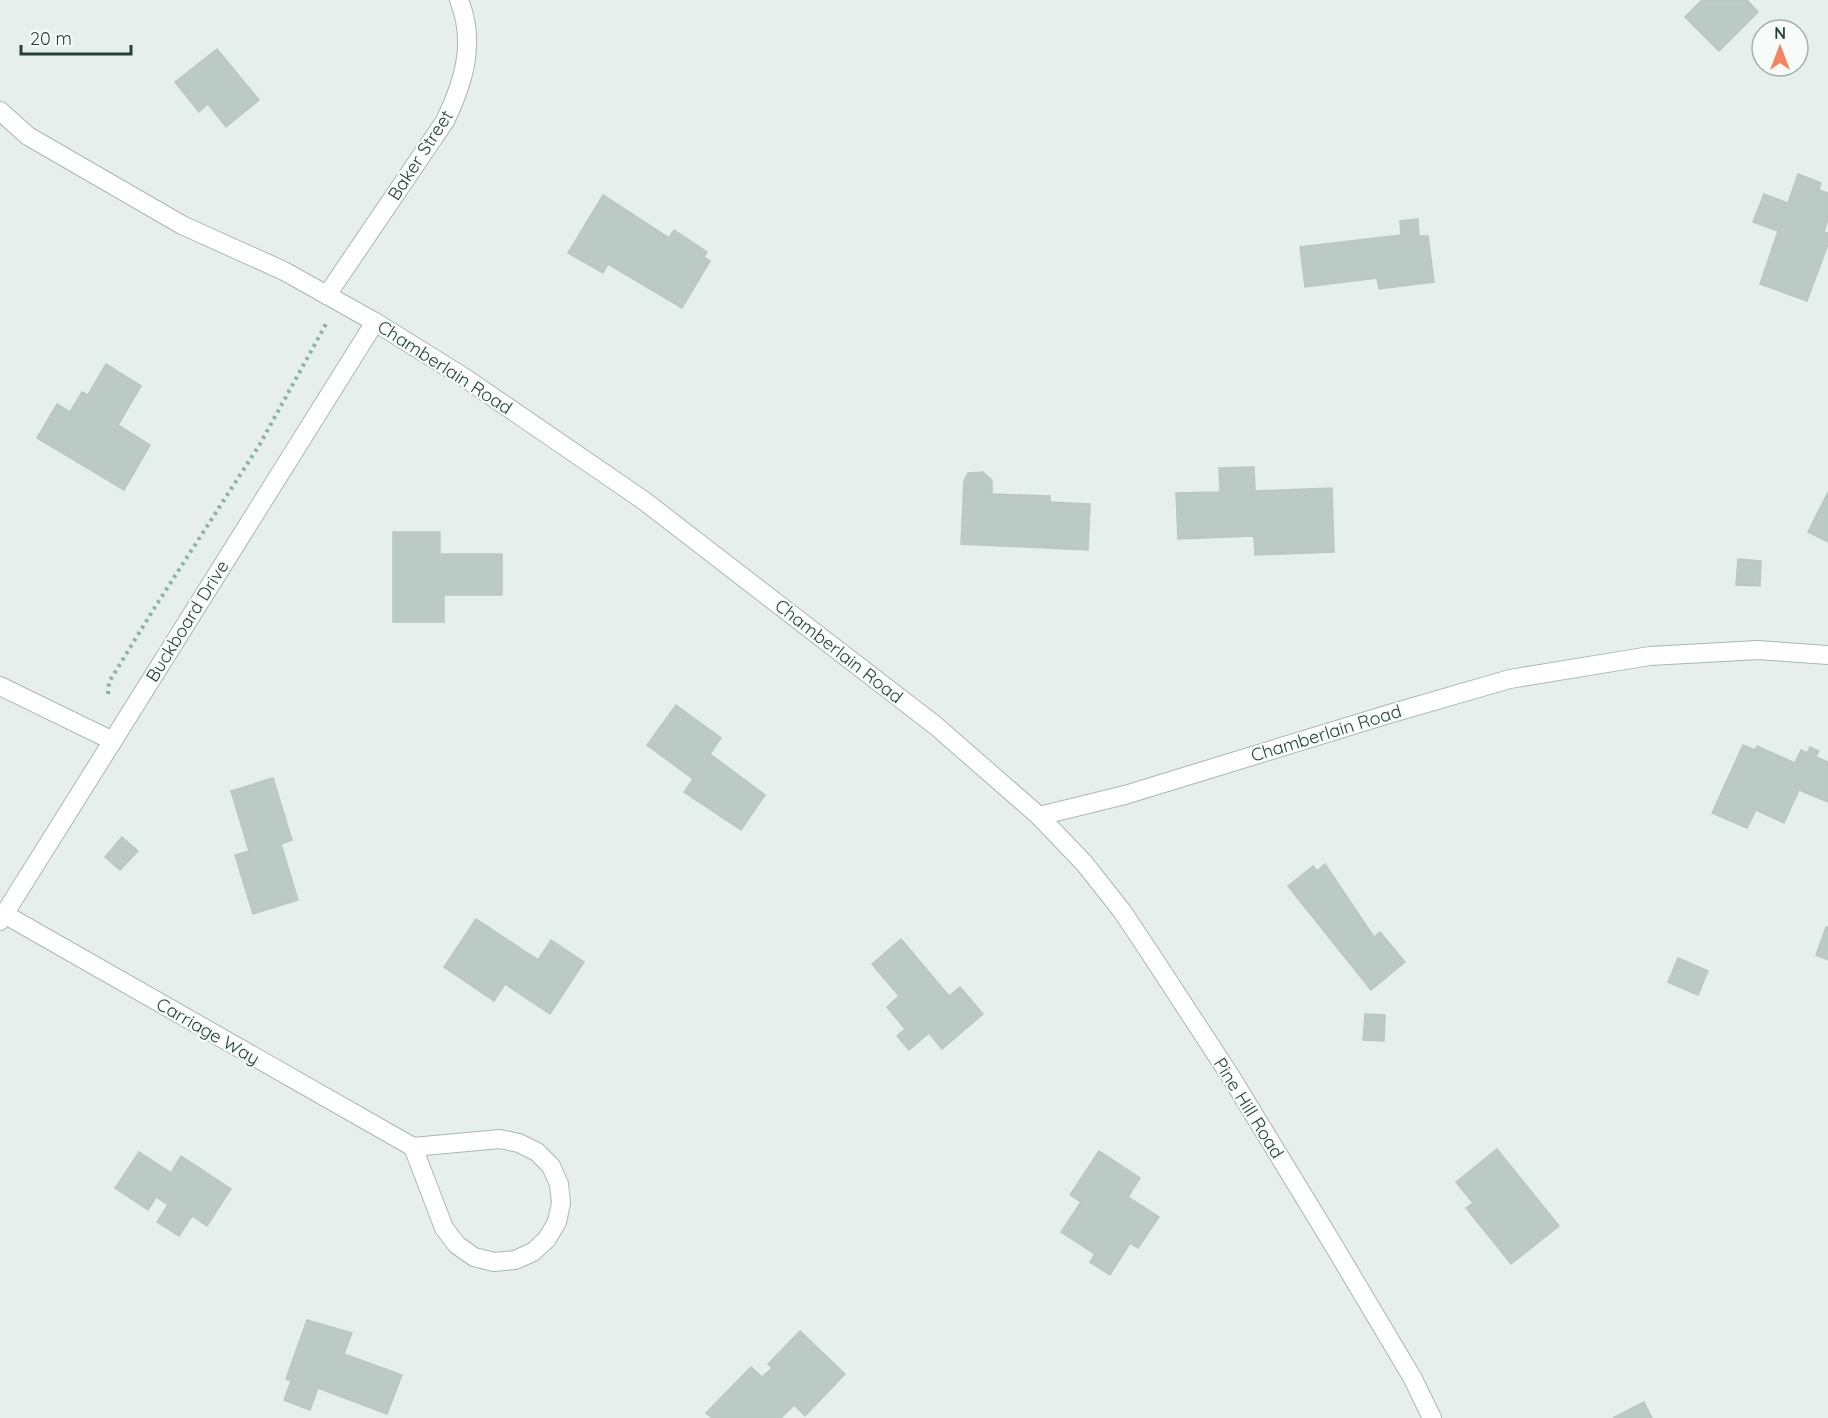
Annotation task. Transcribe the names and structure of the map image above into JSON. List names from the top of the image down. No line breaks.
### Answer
{"streets":{"street":["Baker Street","Chamberlain Road","Buckboard Drive","Carriage Way","Pine Hill Road"]},"crossings":[["Baker Street","Chamberlain Road"],["Chamberlain Road","Buckboard Drive"],["Chamberlain Road","Pine Hill Road"],["Buckboard Drive","Carriage Way"]],"scale_bar":"20 m","north":"top"}
